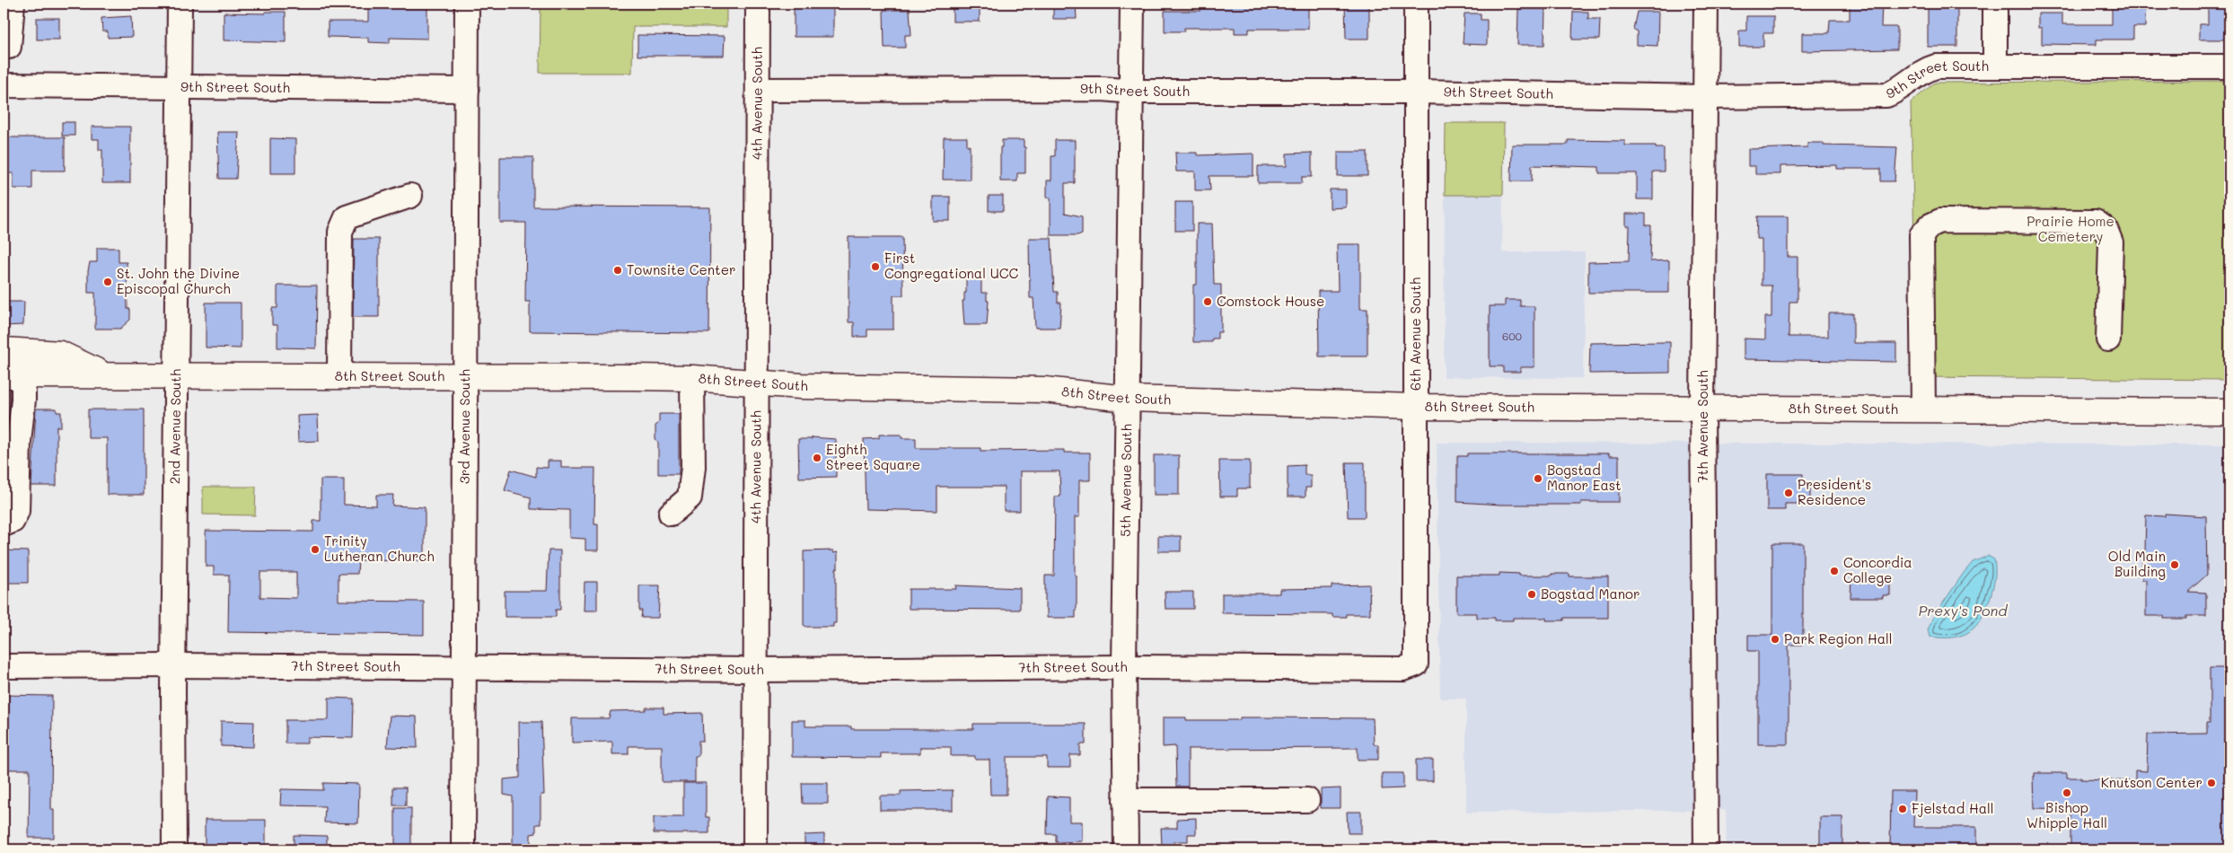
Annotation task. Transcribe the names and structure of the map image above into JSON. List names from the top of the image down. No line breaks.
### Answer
{"streets":{"main road":["8th Street South"],"street":["9th Street South","4th Avenue South","6th Avenue South","2nd Avenue South","3rd Avenue South","7th Avenue South","5th Avenue South","7th Street South"]},"crossings":[["9th Street South","4th Avenue South"],["9th Street South","6th Avenue South"],["9th Street South","2nd Avenue South"],["9th Street South","3rd Avenue South"],["9th Street South","7th Avenue South"],["9th Street South","5th Avenue South"],["4th Avenue South","8th Street South"],["4th Avenue South","7th Street South"],["6th Avenue South","8th Street South"],["6th Avenue South","7th Street South"],["8th Street South","2nd Avenue South"],["8th Street South","3rd Avenue South"],["8th Street South","7th Avenue South"],["8th Street South","5th Avenue South"],["2nd Avenue South","7th Street South"],["3rd Avenue South","7th Street South"],["5th Avenue South","7th Street South"]],"water":["Prexy's Pond"],"parks":["Prairie Home Cemetery"],"places":["First Congregational UCC","Townsite Center","St. John the Divine Episcopal Church","Comstock House","Eighth Street Square","Bogstad Manor East","President's Residence","Trinity Lutheran Church","Old Main Building","Concordia College","Bogstad Manor","Park Region Hall","Knutson Center","Bishop Whipple Hall","Fjelstad Hall"],"house_numbers":["600"]}
